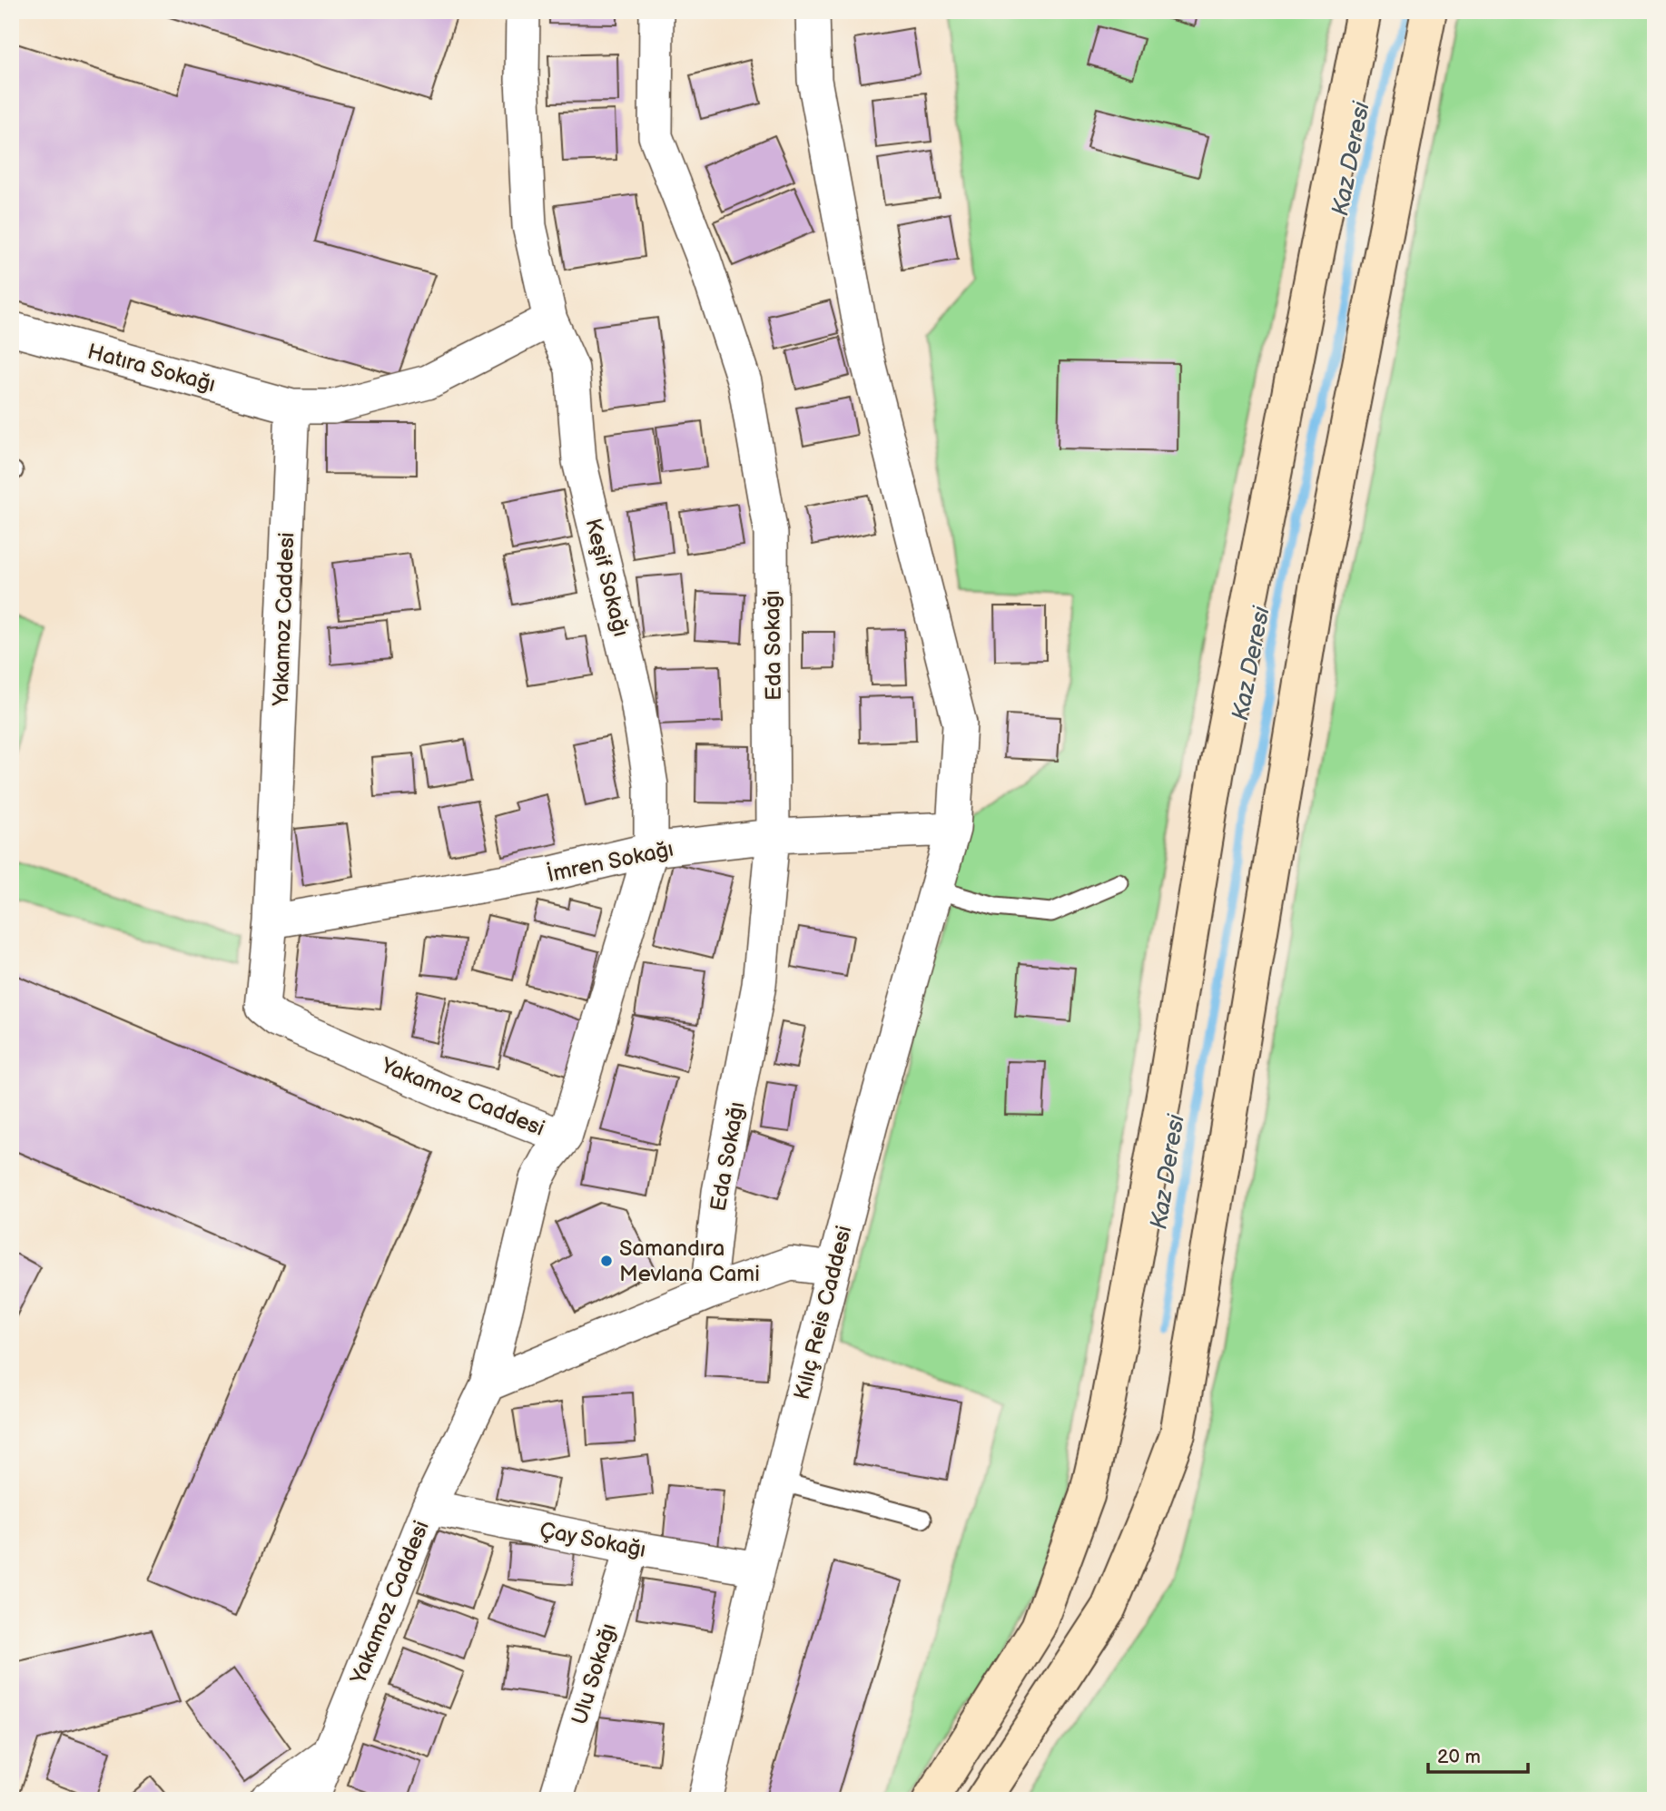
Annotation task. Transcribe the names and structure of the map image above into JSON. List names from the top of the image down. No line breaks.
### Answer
{"streets":{"street":["Hatıra Sokağı","Keşif Sokağı","Yakamoz Caddesi","Eda Sokağı","İmren Sokağı","Kılıç Reis Caddesi","Çay Sokağı","Ulu Sokağı"]},"crossings":[["Hatıra Sokağı","Keşif Sokağı"],["Hatıra Sokağı","Yakamoz Caddesi"],["Keşif Sokağı","Yakamoz Caddesi"],["Keşif Sokağı","İmren Sokağı"],["Yakamoz Caddesi","İmren Sokağı"],["Yakamoz Caddesi","Çay Sokağı"],["Eda Sokağı","İmren Sokağı"],["İmren Sokağı","Kılıç Reis Caddesi"],["Kılıç Reis Caddesi","Çay Sokağı"],["Çay Sokağı","Ulu Sokağı"]],"water":["Kaz Deresi"],"places":["Samandıra Mevlana Cami"],"scale_bar":"20 m"}
